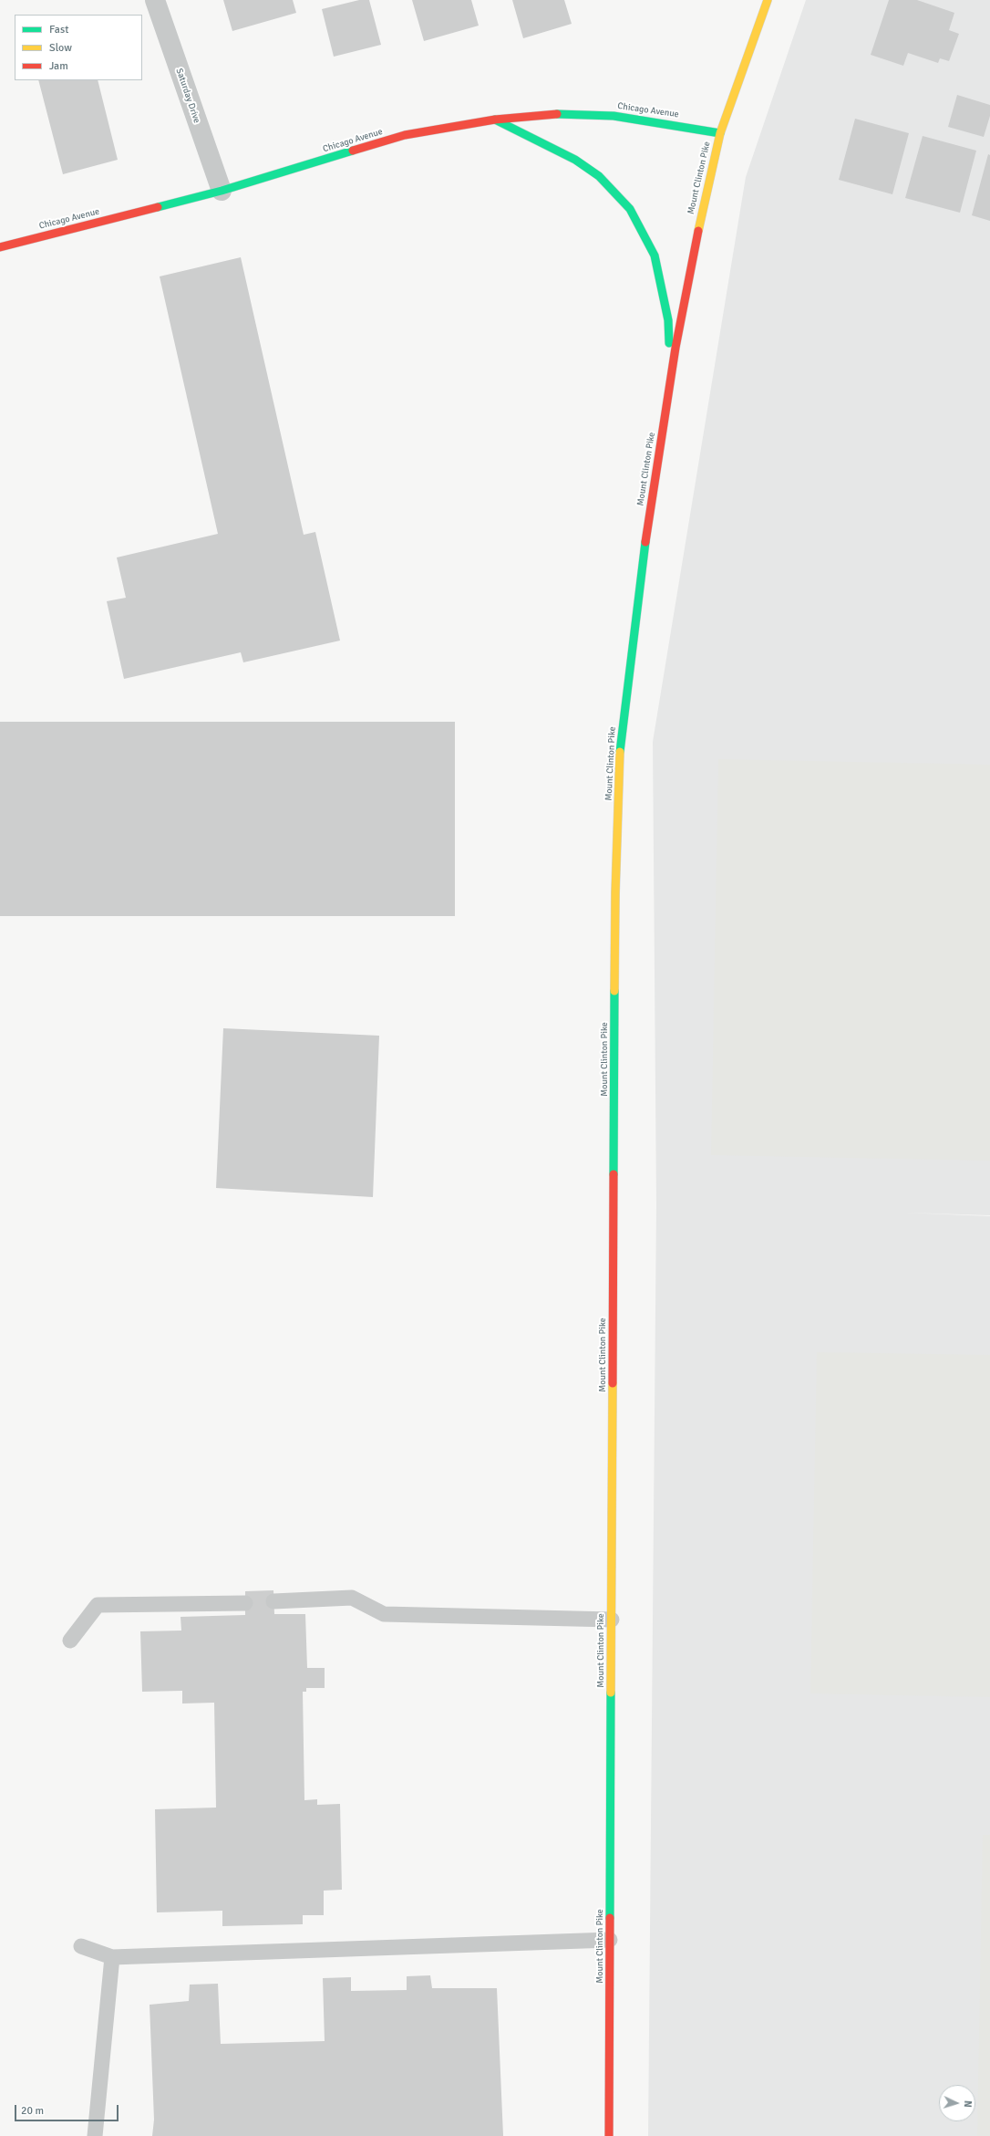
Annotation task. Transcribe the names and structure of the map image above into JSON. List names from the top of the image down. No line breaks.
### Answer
{"streets":{"street":["Saturday Drive","Chicago Avenue","Mount Clinton Pike"]},"crossings":[["Saturday Drive","Chicago Avenue"],["Chicago Avenue","Mount Clinton Pike"]],"legend":["Fast","Slow","Jam"],"scale_bar":"20 m","north":"right"}
